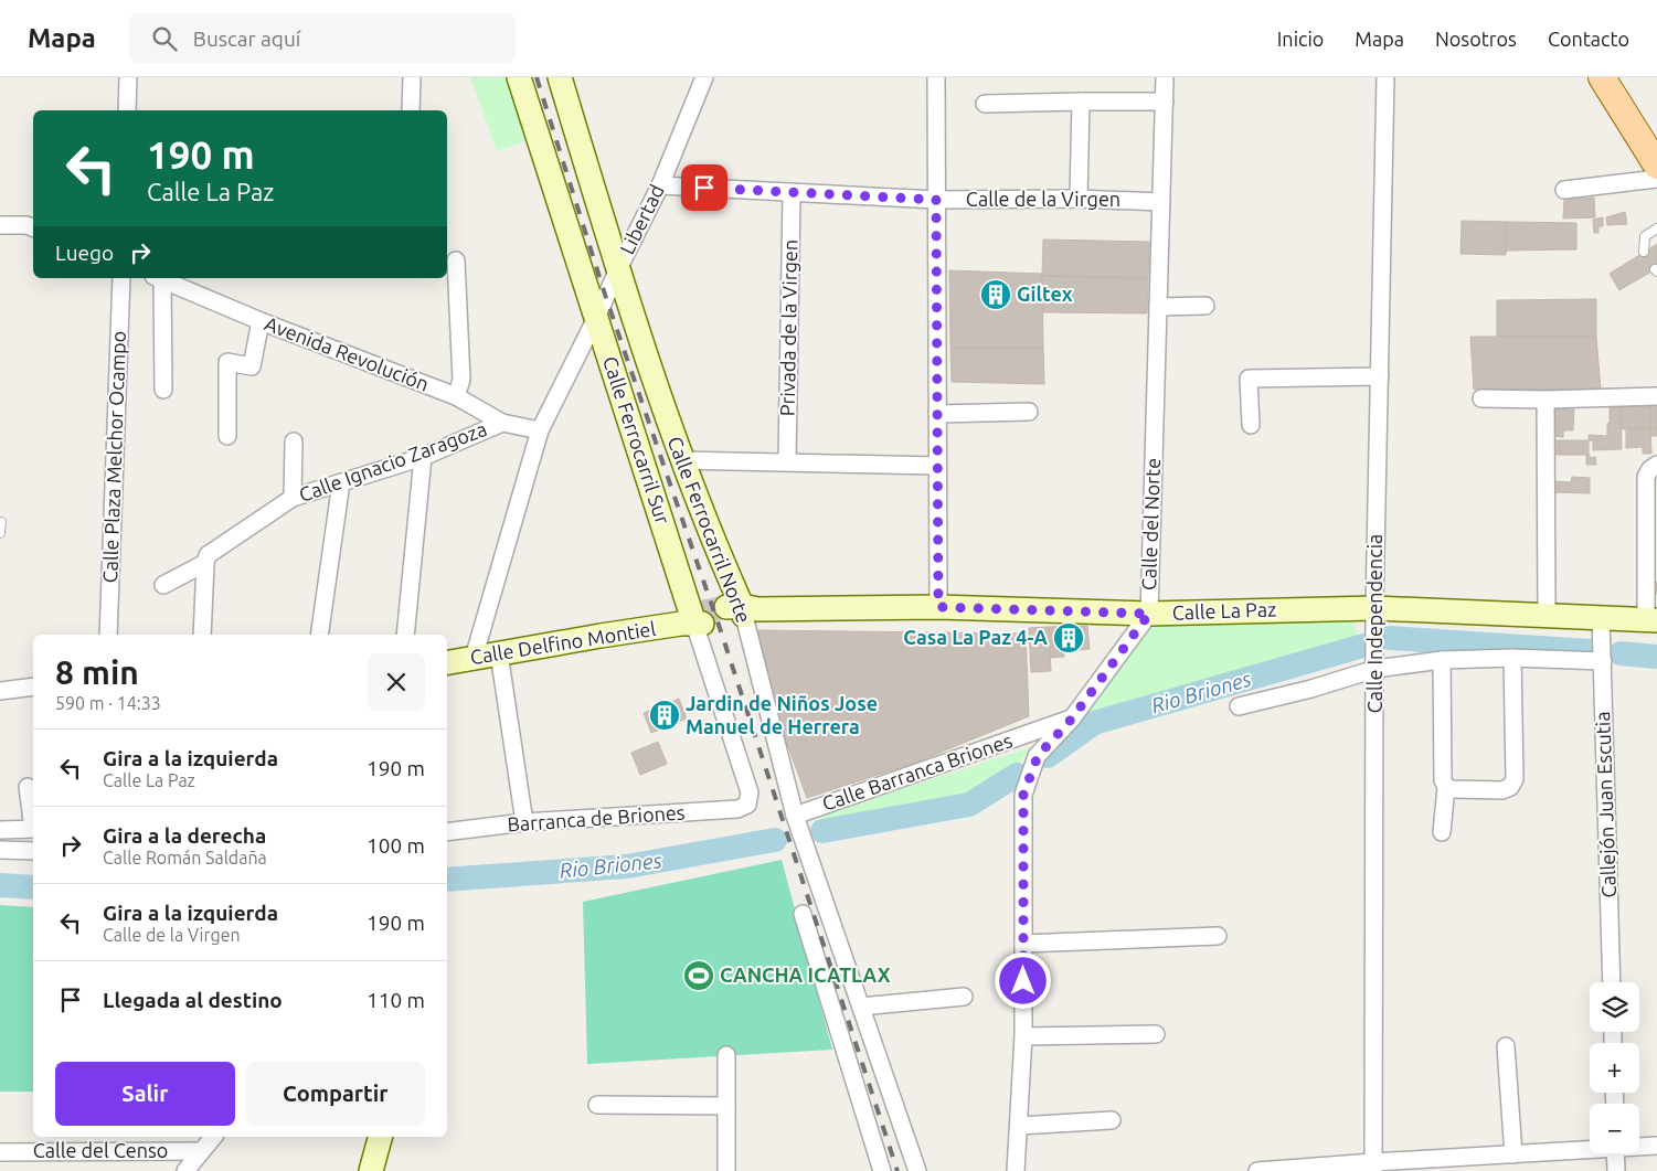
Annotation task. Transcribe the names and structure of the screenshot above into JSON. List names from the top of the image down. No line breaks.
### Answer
{"streets":{"main road":["Calle Ferrocarril Sur","Calle Ferrocarril Norte","Calle La Paz","Calle Delfino Montiel"],"street":["Calle de la Virgen","Libertad","Privada de la Virgen","Avenida Revolución","Calle Plaza Melchor Ocampo","Calle Ignacio Zaragoza","Calle del Norte","Calle Independencia","Calle Barranca Briones","Callejón Juan Escutia","Barranca de Briones","Calle del Censo"]},"crossings":[["Calle de la Virgen","Libertad"],["Calle de la Virgen","Privada de la Virgen"],["Calle de la Virgen","Calle del Norte"],["Libertad","Avenida Revolución"],["Libertad","Calle Ferrocarril Sur"],["Libertad","Calle Ferrocarril Norte"],["Libertad","Calle Delfino Montiel"],["Avenida Revolución","Calle Ignacio Zaragoza"],["Calle Ferrocarril Sur","Calle Delfino Montiel"],["Calle Ferrocarril Sur","Barranca de Briones"],["Calle del Norte","Calle La Paz"],["Calle del Norte","Calle Barranca Briones"],["Calle Ferrocarril Norte","Calle La Paz"],["Calle Ferrocarril Norte","Calle Barranca Briones"],["Calle La Paz","Calle Independencia"],["Calle La Paz","Callejón Juan Escutia"]],"water":["Rio Briones"],"places":{"building":["Giltex","Casa La Paz 4-A","Jardin de Niños Jose Manuel de Herrera"],"sports":["CANCHA ICATLAX"]},"page":{"header":"Mapa","search":"Buscar aquí","nav":["Inicio","Mapa","Nosotros","Contacto"],"turn":["190 m","Calle La Paz"],"then":"Luego","heading":["8 min","590 m · 14:33"],"list":[{"name":"Gira a la izquierda","note":"Calle La Paz","value":"190 m"},{"name":"Gira a la derecha","note":"Calle Román Saldaña","value":"100 m"},{"name":"Gira a la izquierda","note":"Calle de la Virgen","value":"190 m"},{"name":"Llegada al destino","value":"110 m"}],"map_buttons":["+","−"],"buttons":["Salir","Compartir"]}}
